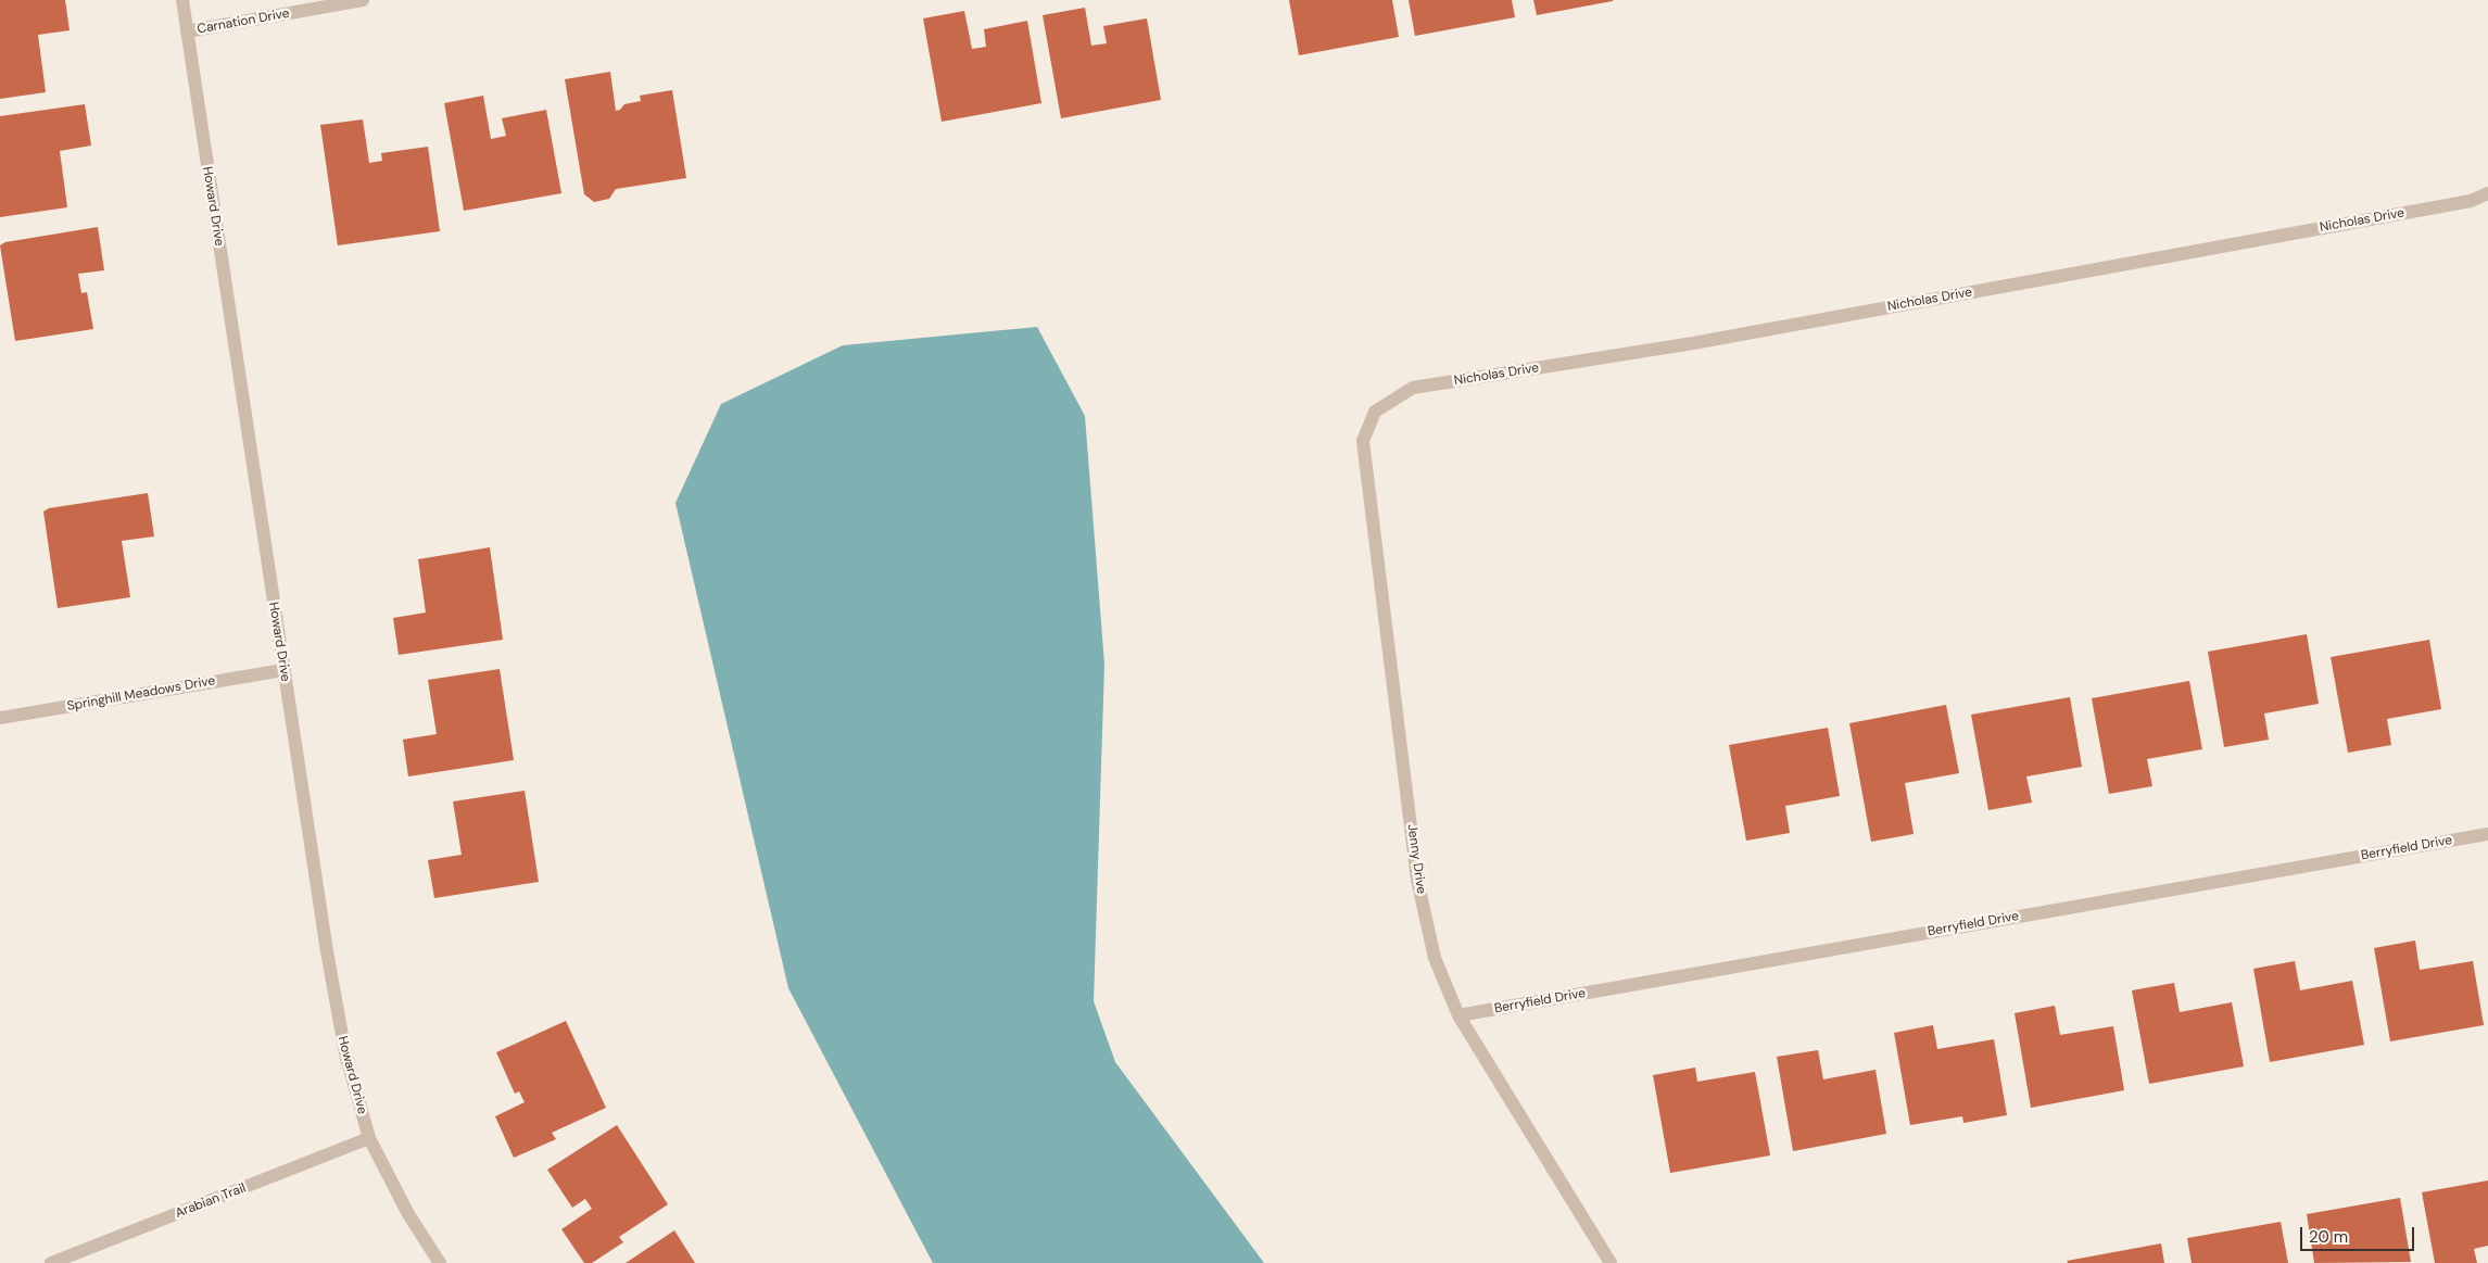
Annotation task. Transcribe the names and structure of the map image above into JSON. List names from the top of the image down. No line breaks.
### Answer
{"streets":{"street":["Carnation Drive","Howard Drive","Nicholas Drive","Springhill Meadows Drive","Berryfield Drive","Jenny Drive","Arabian Trail"]},"crossings":[["Carnation Drive","Howard Drive"],["Howard Drive","Springhill Meadows Drive"],["Howard Drive","Arabian Trail"],["Nicholas Drive","Jenny Drive"],["Berryfield Drive","Jenny Drive"]],"scale_bar":"20 m"}
